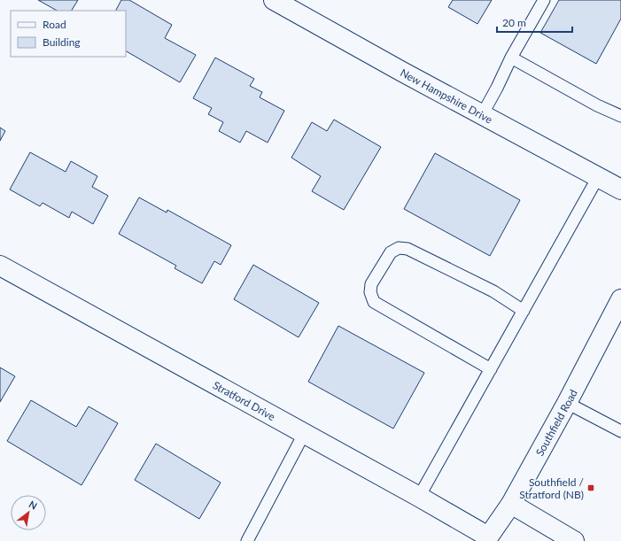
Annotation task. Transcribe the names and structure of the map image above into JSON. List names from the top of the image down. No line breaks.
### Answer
{"streets":{"street":["New Hampshire Drive","Stratford Drive","Southfield Road"]},"crossings":[["Stratford Drive","Southfield Road"]],"places":{"transit":["Southfield / Stratford (NB)"]},"legend":["Road","Building"],"scale_bar":"20 m","north":"top right"}
